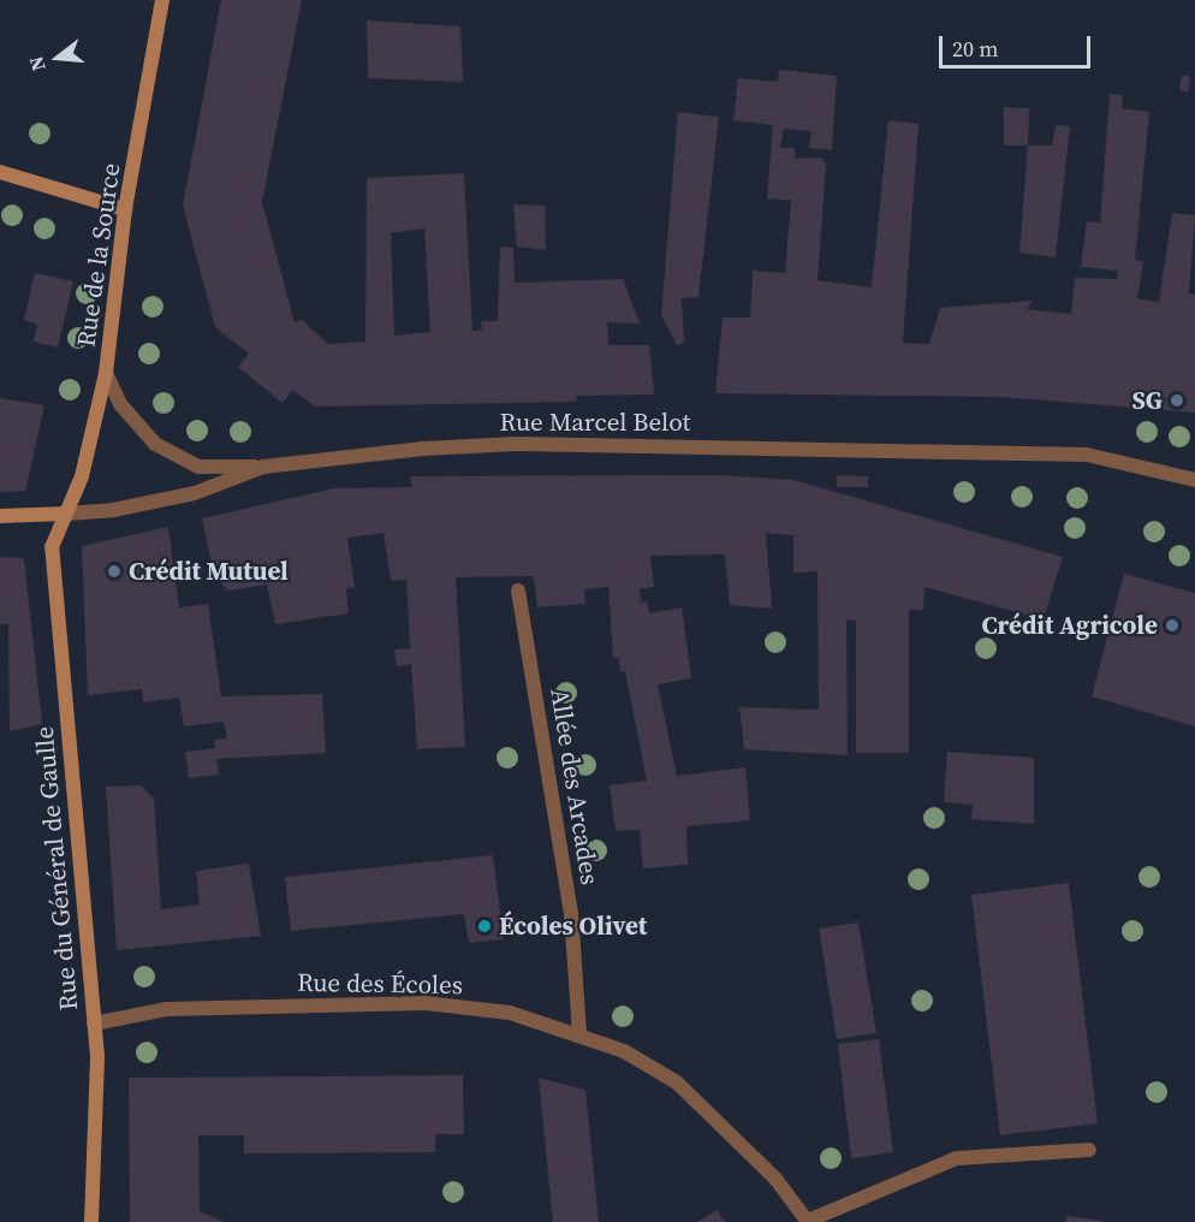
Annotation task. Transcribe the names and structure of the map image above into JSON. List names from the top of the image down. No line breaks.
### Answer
{"streets":{"main road":["Rue de la Source","Rue Marcel Belot","Rue du Général de Gaulle"],"street":["Allée des Arcades","Rue des Écoles"]},"crossings":[["Rue de la Source","Rue Marcel Belot"],["Rue de la Source","Rue du Général de Gaulle"],["Rue Marcel Belot","Rue du Général de Gaulle"],["Allée des Arcades","Rue des Écoles"],["Rue du Général de Gaulle","Rue des Écoles"]],"places":["SG","Crédit Mutuel","Crédit Agricole","Écoles Olivet"],"scale_bar":"20 m","north":"left"}
